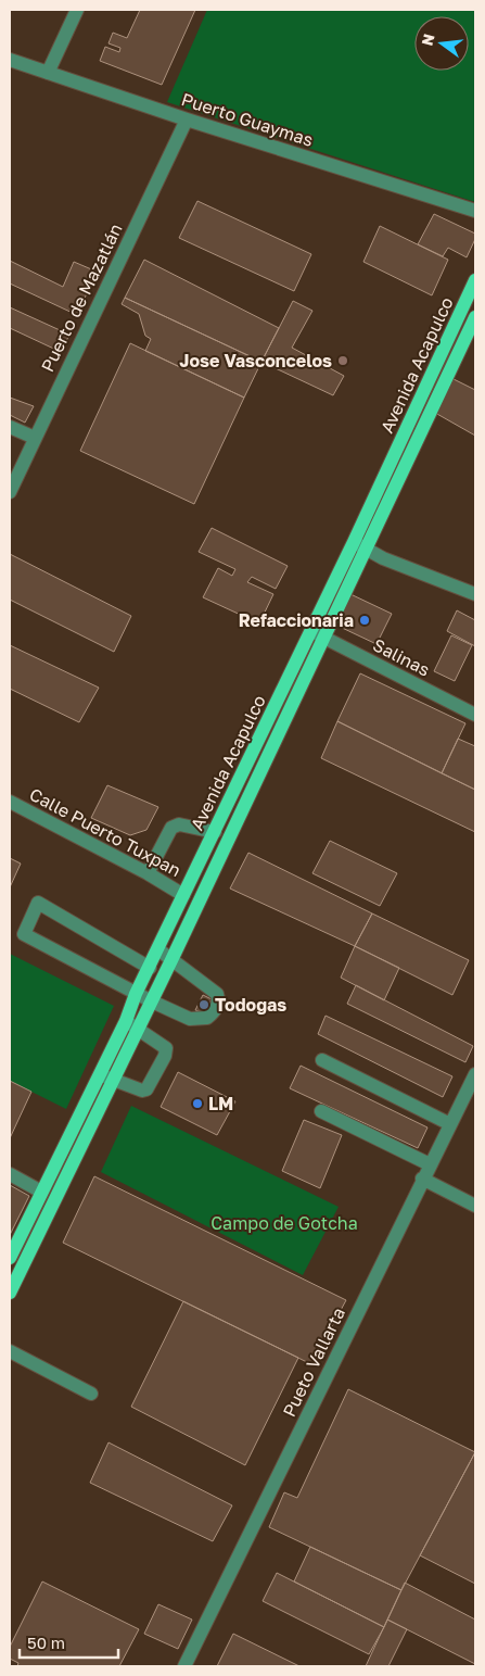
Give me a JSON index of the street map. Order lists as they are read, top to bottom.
{
  "streets": {
    "main road": ["Avenida Acapulco"],
    "street": [
      "Puerto Guaymas",
      "Puerto de Mazatlán",
      "Salinas",
      "Calle Puerto Tuxpan",
      "Pueto Vallarta"
    ]
  },
  "crossings": [
    ["Puerto Guaymas", "Puerto de Mazatlán"],
    ["Avenida Acapulco", "Salinas"],
    ["Avenida Acapulco", "Calle Puerto Tuxpan"]
  ],
  "parks": ["Campo de Gotcha"],
  "places": [
    "Jose Vasconcelos",
    "Refaccionaria",
    "Todogas",
    "LM"
  ],
  "scale_bar": "50 m",
  "north": "left"
}
